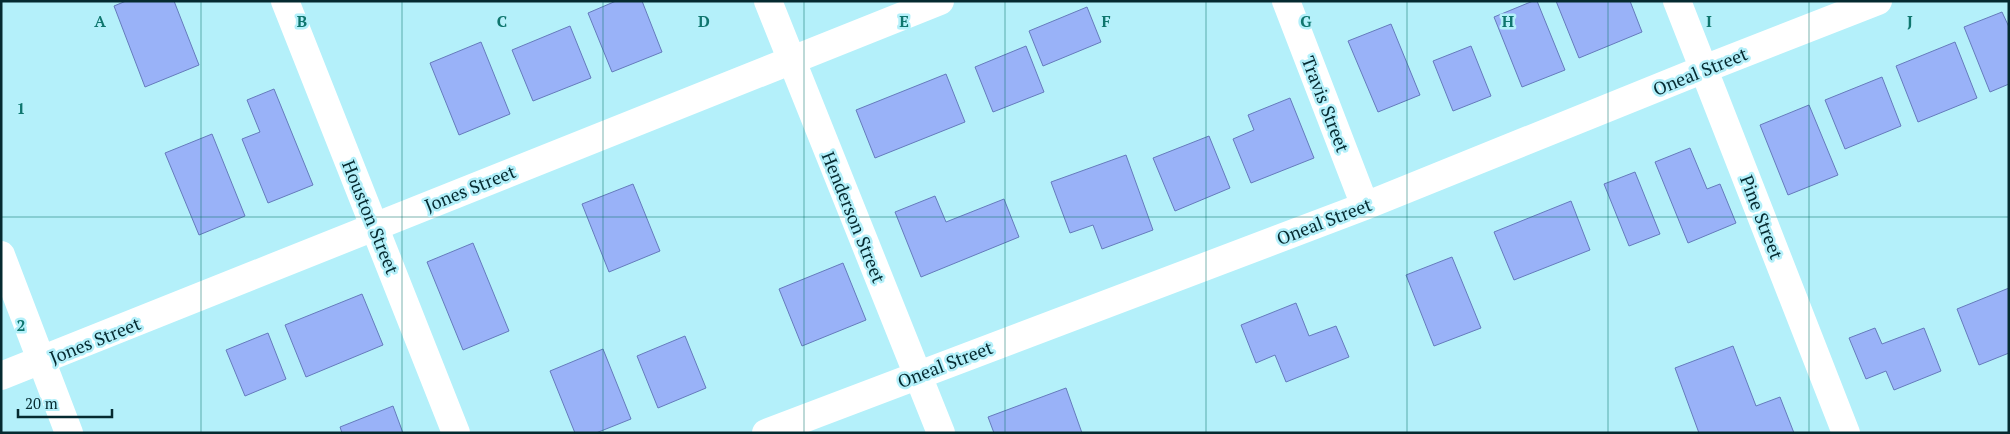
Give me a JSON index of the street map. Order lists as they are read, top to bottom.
{
  "streets": {
    "street": [
      "Oneal Street",
      "Travis Street",
      "Jones Street",
      "Houston Street",
      "Henderson Street",
      "Pine Street"
    ]
  },
  "crossings": [
    ["Oneal Street", "Travis Street"],
    ["Oneal Street", "Henderson Street"],
    ["Oneal Street", "Pine Street"],
    ["Jones Street", "Houston Street"],
    ["Jones Street", "Henderson Street"]
  ],
  "scale_bar": "20 m",
  "grid": {
    "columns": [
      "A",
      "B",
      "C",
      "D",
      "E",
      "F",
      "G",
      "H",
      "I",
      "J"
    ],
    "rows": ["1", "2"]
  }
}
